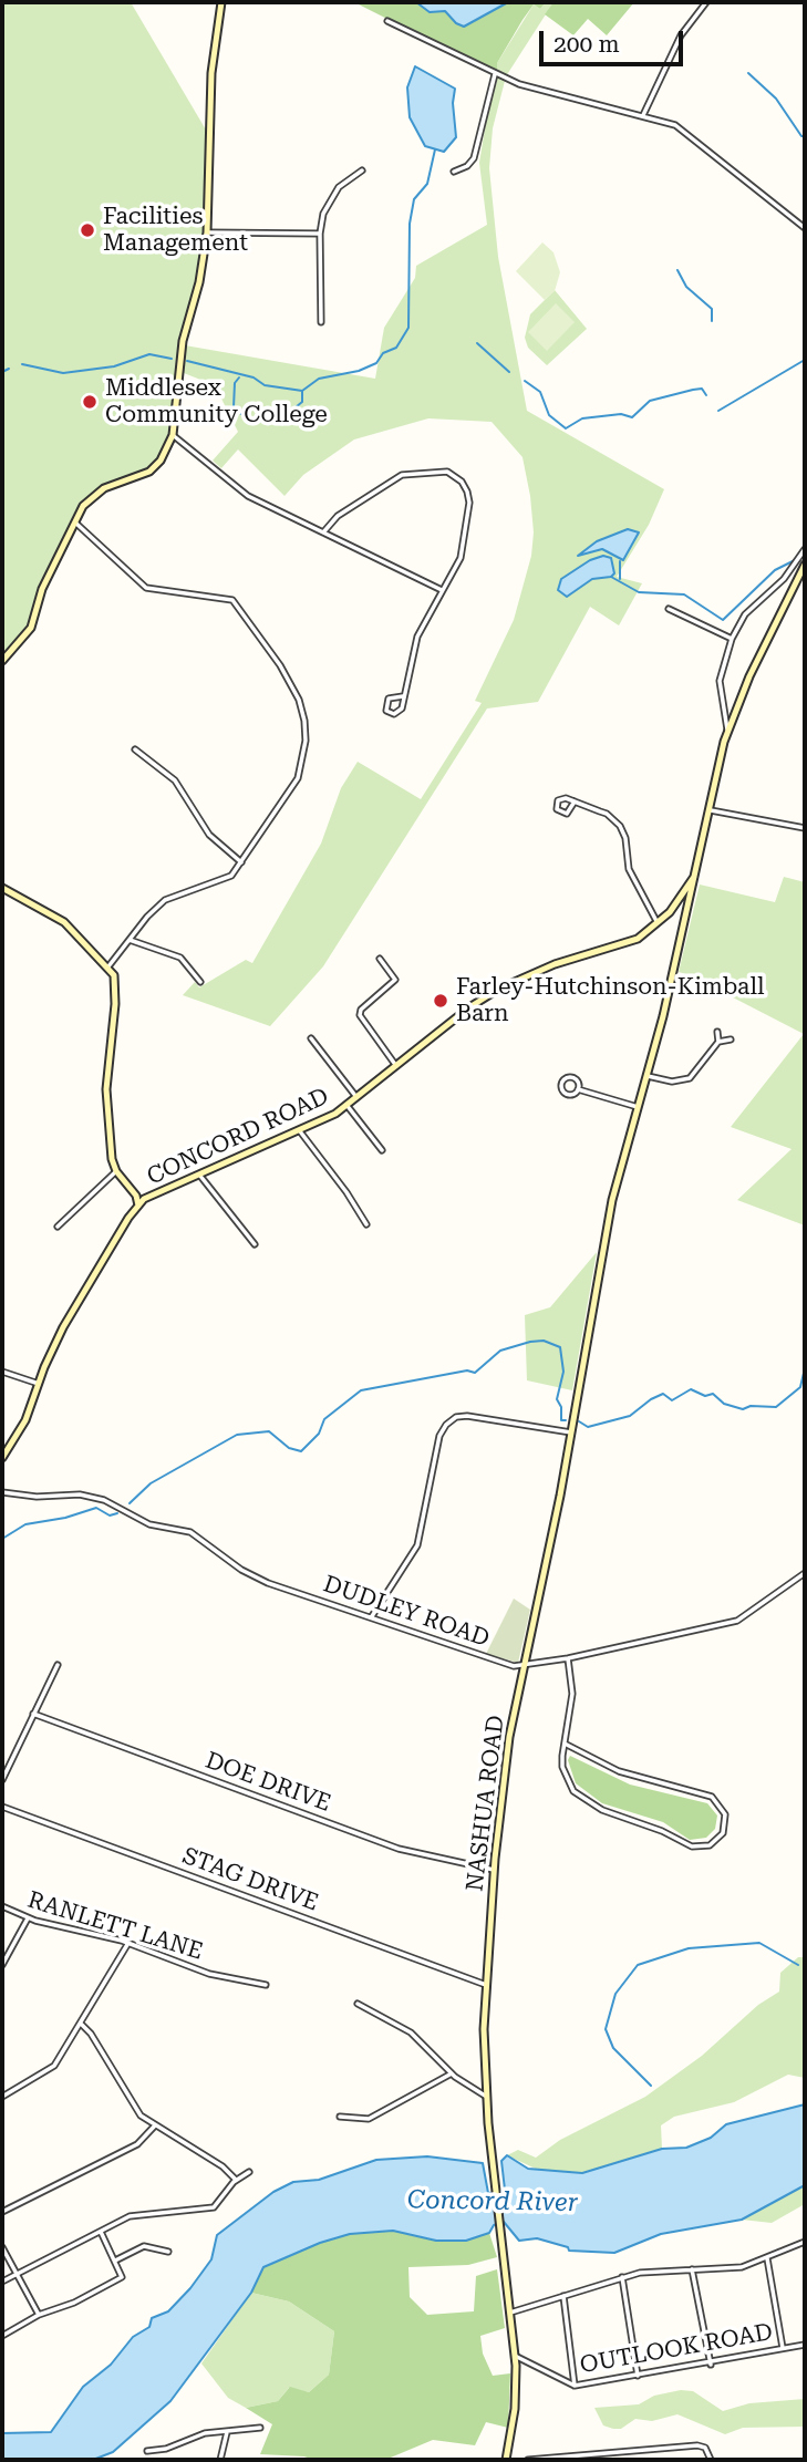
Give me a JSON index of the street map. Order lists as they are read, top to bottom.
{
  "streets": {
    "main road": ["CONCORD ROAD", "NASHUA ROAD"],
    "street": [
      "DUDLEY ROAD",
      "DOE DRIVE",
      "STAG DRIVE",
      "RANLETT LANE",
      "OUTLOOK ROAD"
    ]
  },
  "crossings": [
    ["CONCORD ROAD", "NASHUA ROAD"],
    ["DUDLEY ROAD", "NASHUA ROAD"],
    ["DOE DRIVE", "NASHUA ROAD"],
    ["NASHUA ROAD", "STAG DRIVE"],
    ["NASHUA ROAD", "OUTLOOK ROAD"]
  ],
  "water": ["Concord River"],
  "places": ["Facilities Management", "Middlesex Community College", "Farley-Hutchinson-Kimball Barn"],
  "scale_bar": "200 m"
}
